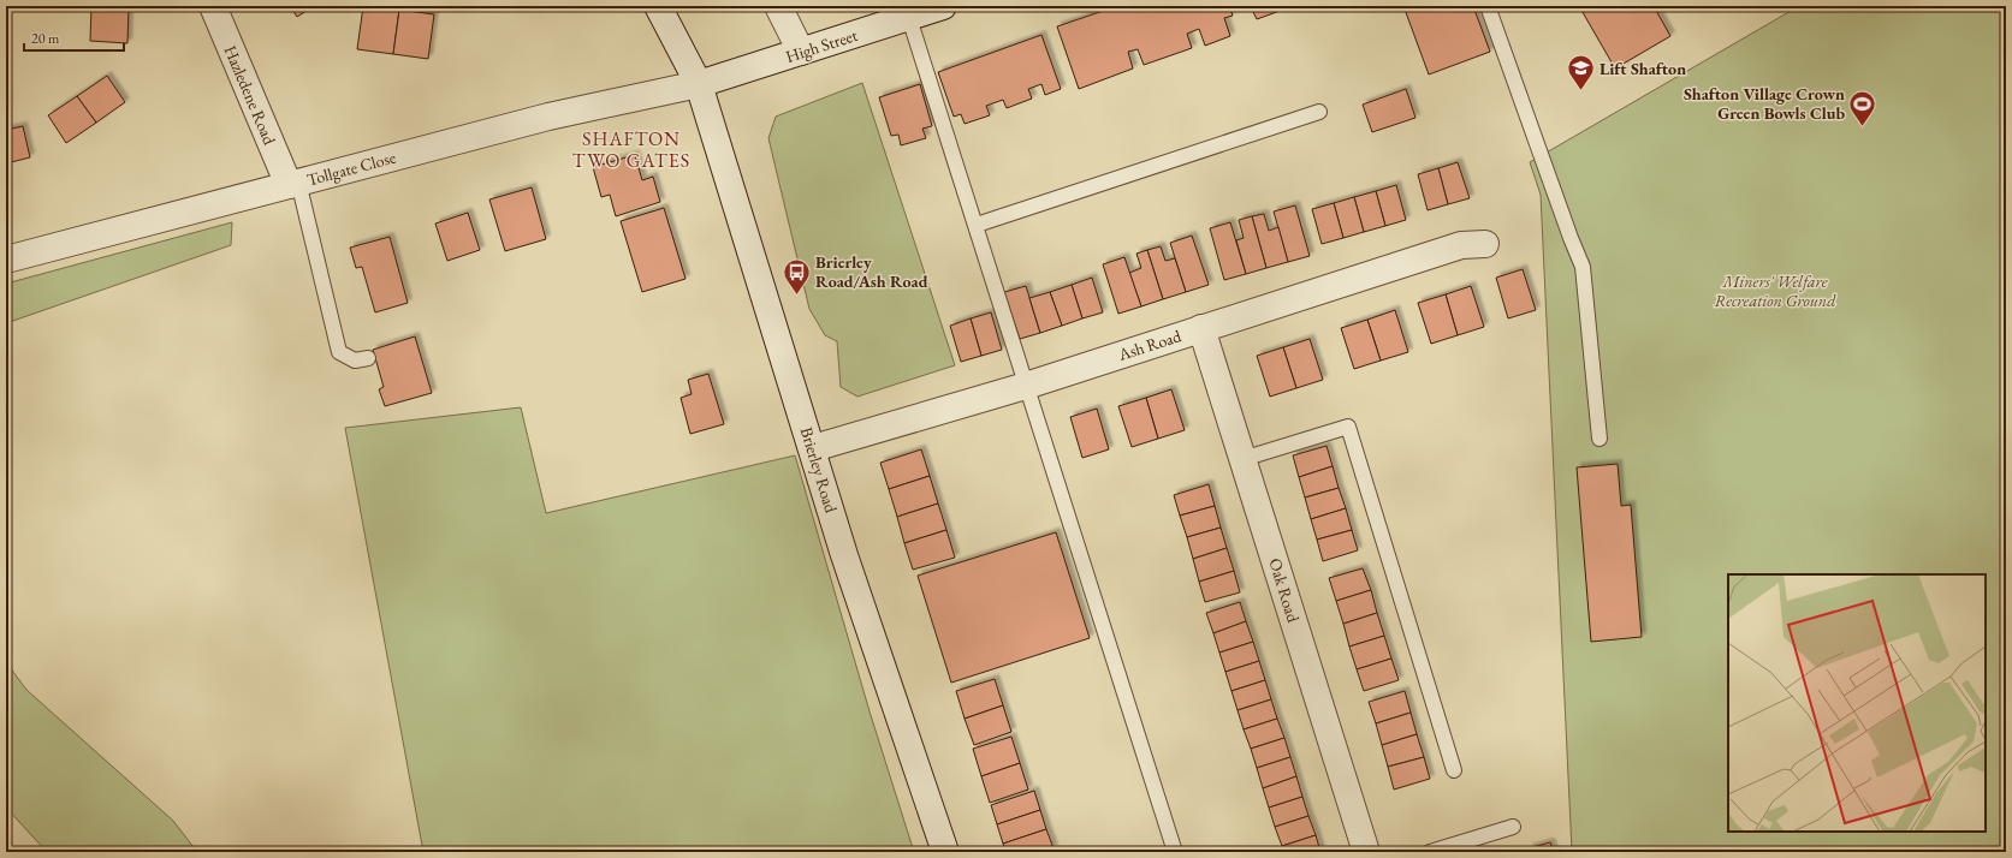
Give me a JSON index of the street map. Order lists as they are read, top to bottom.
{
  "streets": {
    "street": [
      "High Street",
      "Hazledene Road",
      "Tollgate Close",
      "Ash Road",
      "Brierley Road",
      "Oak Road"
    ]
  },
  "crossings": [
    ["High Street", "Tollgate Close"],
    ["High Street", "Brierley Road"],
    ["Hazledene Road", "Tollgate Close"],
    ["Tollgate Close", "Brierley Road"],
    ["Ash Road", "Brierley Road"],
    ["Ash Road", "Oak Road"]
  ],
  "districts": ["SHAFTON TWO GATES"],
  "parks": ["Miners' Welfare Recreation Ground"],
  "places": {
    "school or university": ["Lift Shafton"],
    "sports": ["Shafton Village Crown Green Bowls Club"],
    "bus stop": ["Brierley Road/Ash Road"]
  },
  "scale_bar": "20 m"
}
